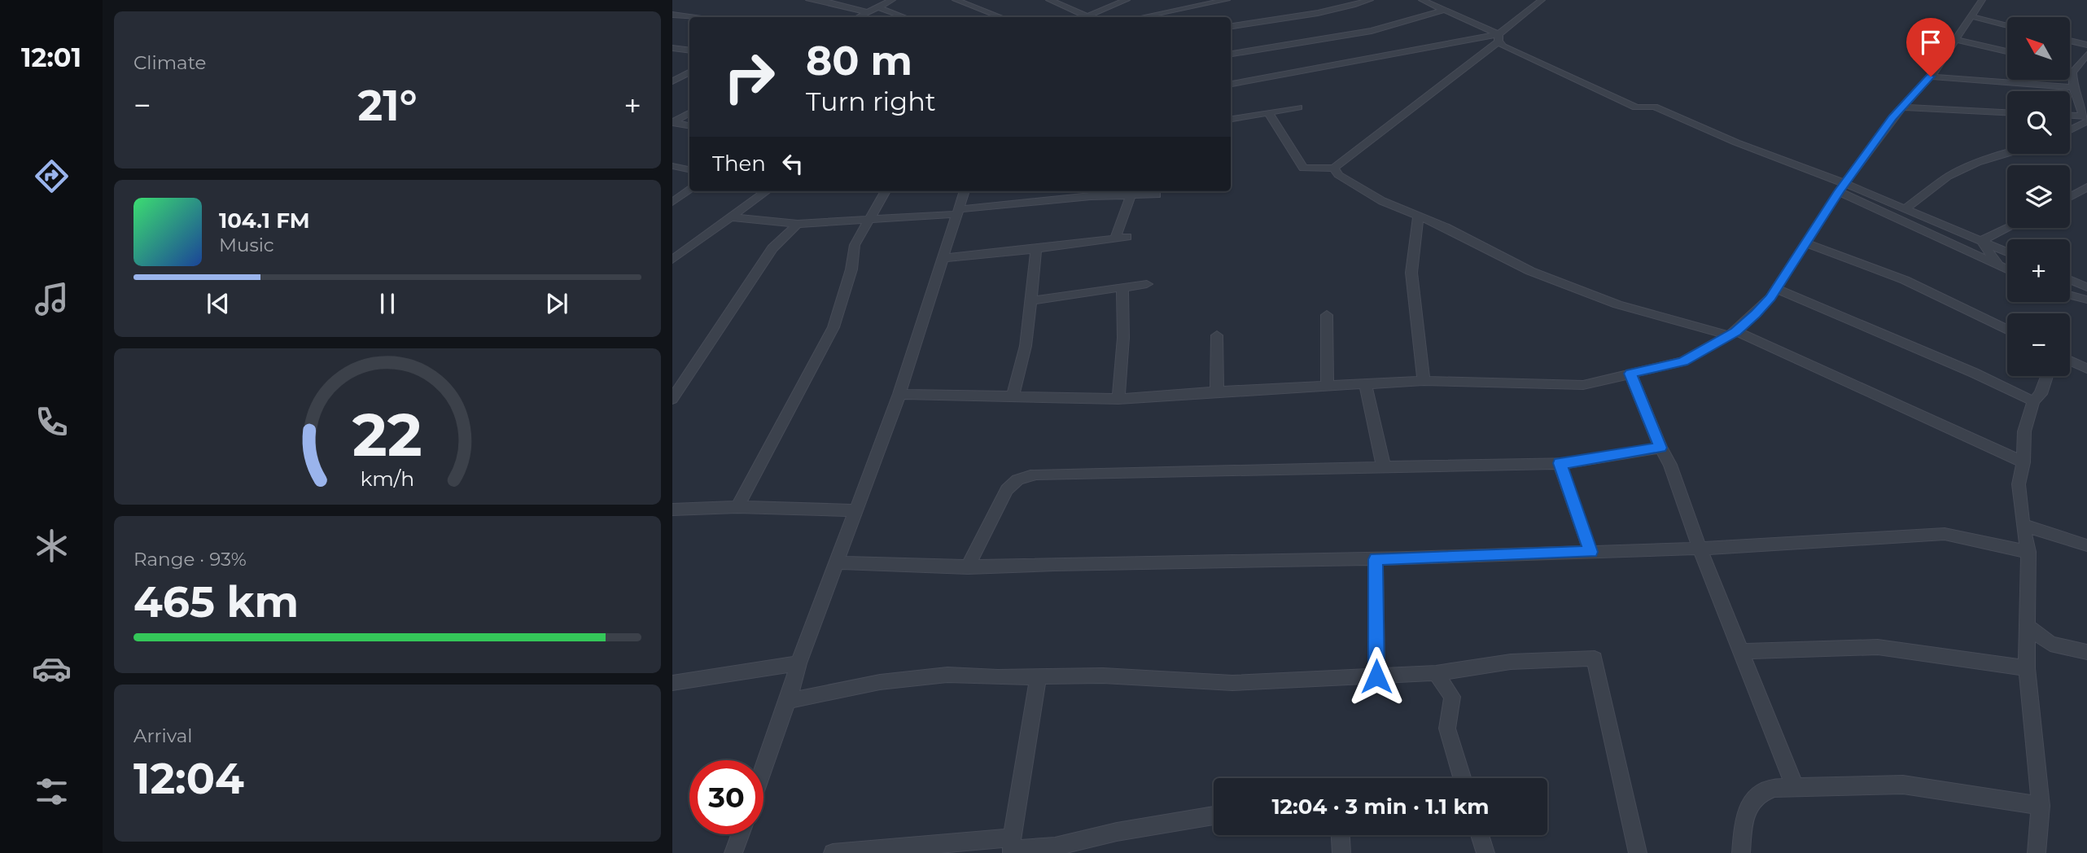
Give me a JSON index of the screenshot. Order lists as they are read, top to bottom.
{
  "north": "top left",
  "page": {
    "tabs": "12:01",
    "tile": [
      "Climate",
      ["Range · 93%", "465 km"],
      ["Arrival", "12:04"]
    ],
    "map_buttons": ["+", "−"],
    "turn": ["80 m", "Turn right"],
    "heat": ["−", "21°", "+"],
    "then": "Then",
    "song": ["104.1 FM", "Music"],
    "limit": "30",
    "trip": "12:04 · 3 min · 1.1 km",
    "gauge": ["22", "km/h"]
  }
}
